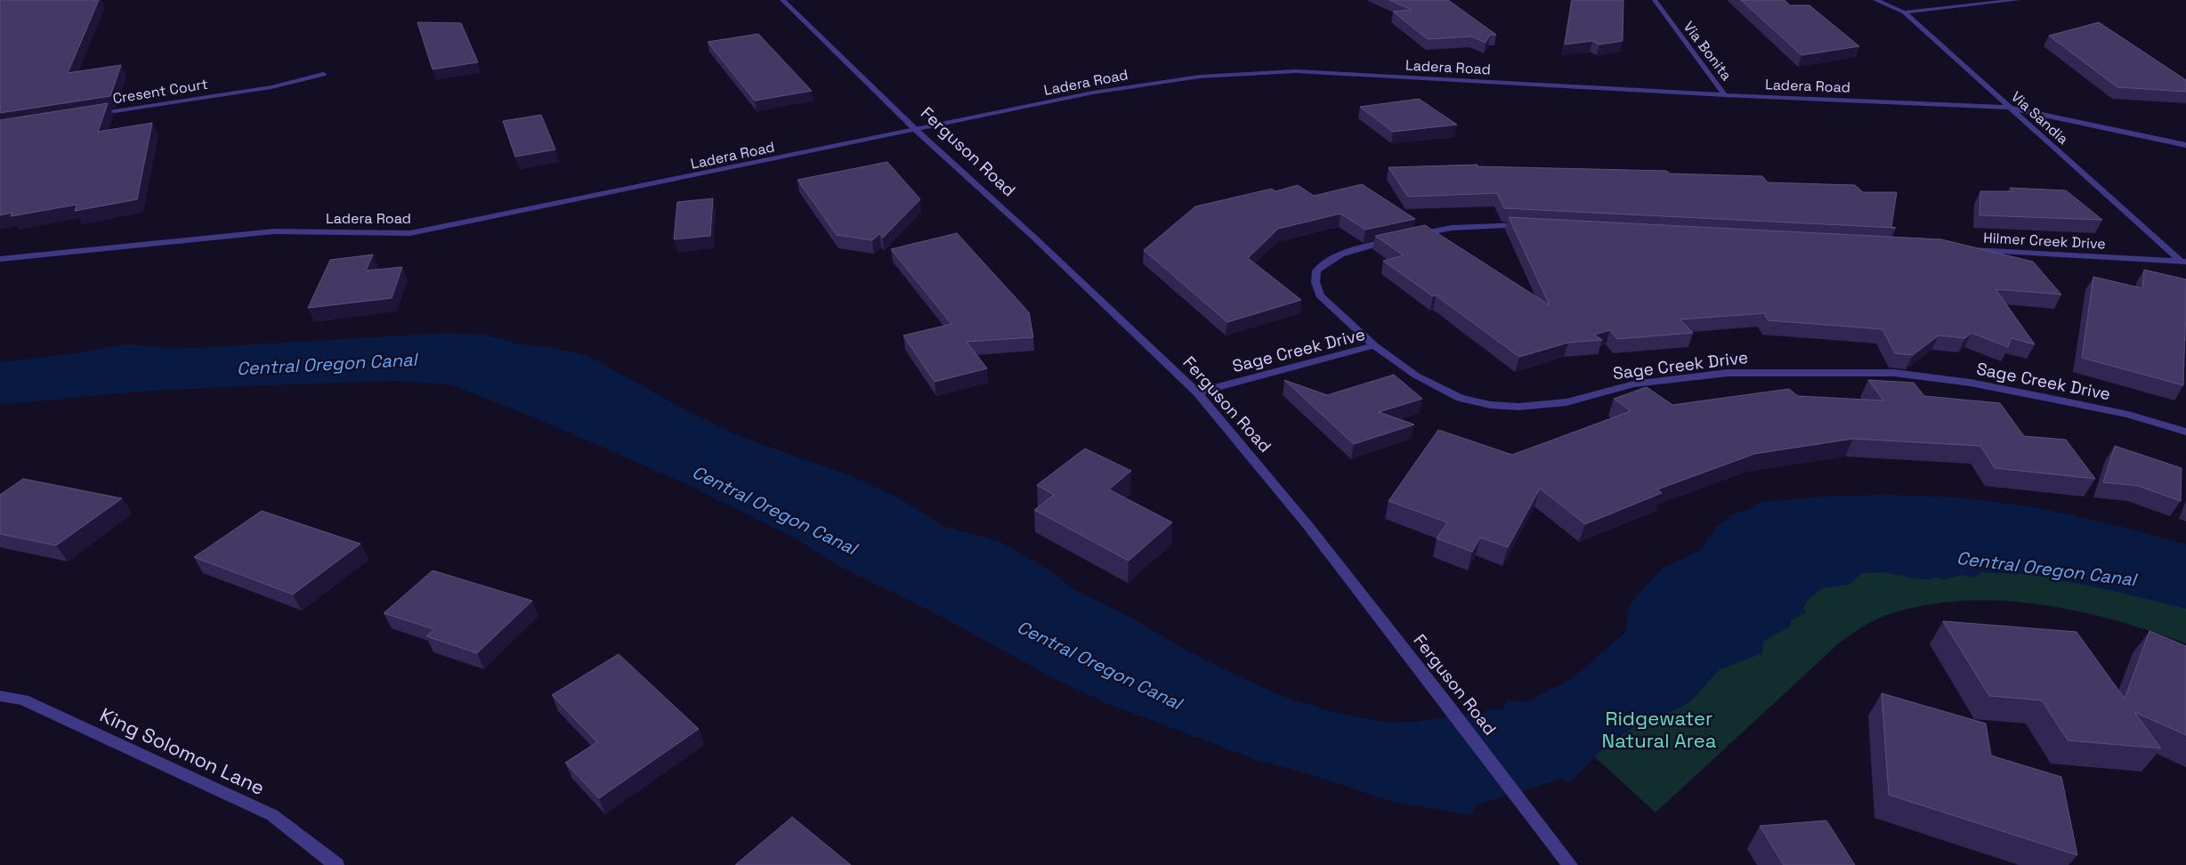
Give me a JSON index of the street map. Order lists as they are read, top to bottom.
{
  "streets": {
    "street": [
      "Via Bonita",
      "Ladera Road",
      "Cresent Court",
      "Via Sandia",
      "Ferguson Road",
      "Hilmer Creek Drive",
      "Sage Creek Drive",
      "King Solomon Lane"
    ]
  },
  "crossings": [
    ["Via Bonita", "Ladera Road"],
    ["Ladera Road", "Via Sandia"],
    ["Ladera Road", "Ferguson Road"],
    ["Via Sandia", "Hilmer Creek Drive"],
    ["Ferguson Road", "Sage Creek Drive"]
  ],
  "water": ["Central Oregon Canal"],
  "parks": ["Ridgewater Natural Area"]
}
